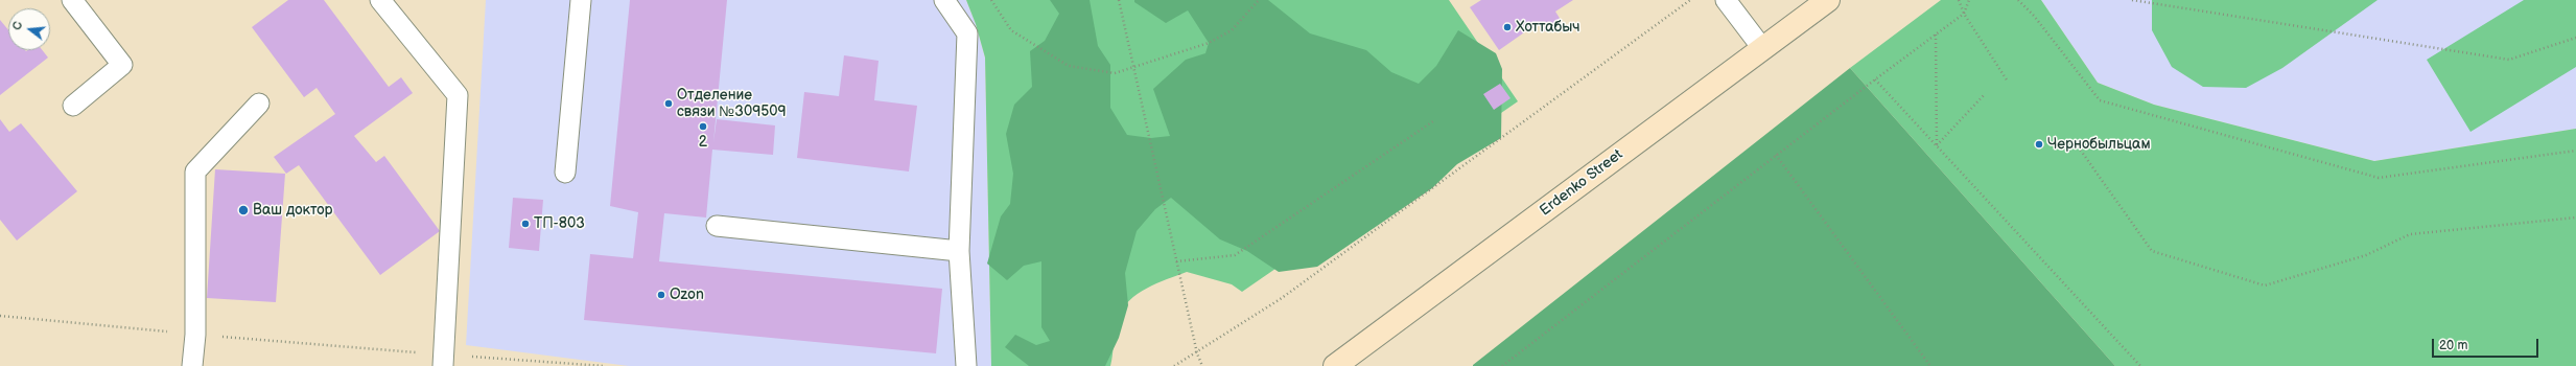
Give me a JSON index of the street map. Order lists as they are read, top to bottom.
{
  "streets": {
    "main road": ["Erdenko Street"]
  },
  "places": [
    "Хоттабыч",
    "Отделение связи №309509",
    "2",
    "Чернобыльцам",
    "Ваш доктор",
    "ТП-803",
    "Ozon"
  ],
  "scale_bar": "20 m",
  "north": "left"
}
